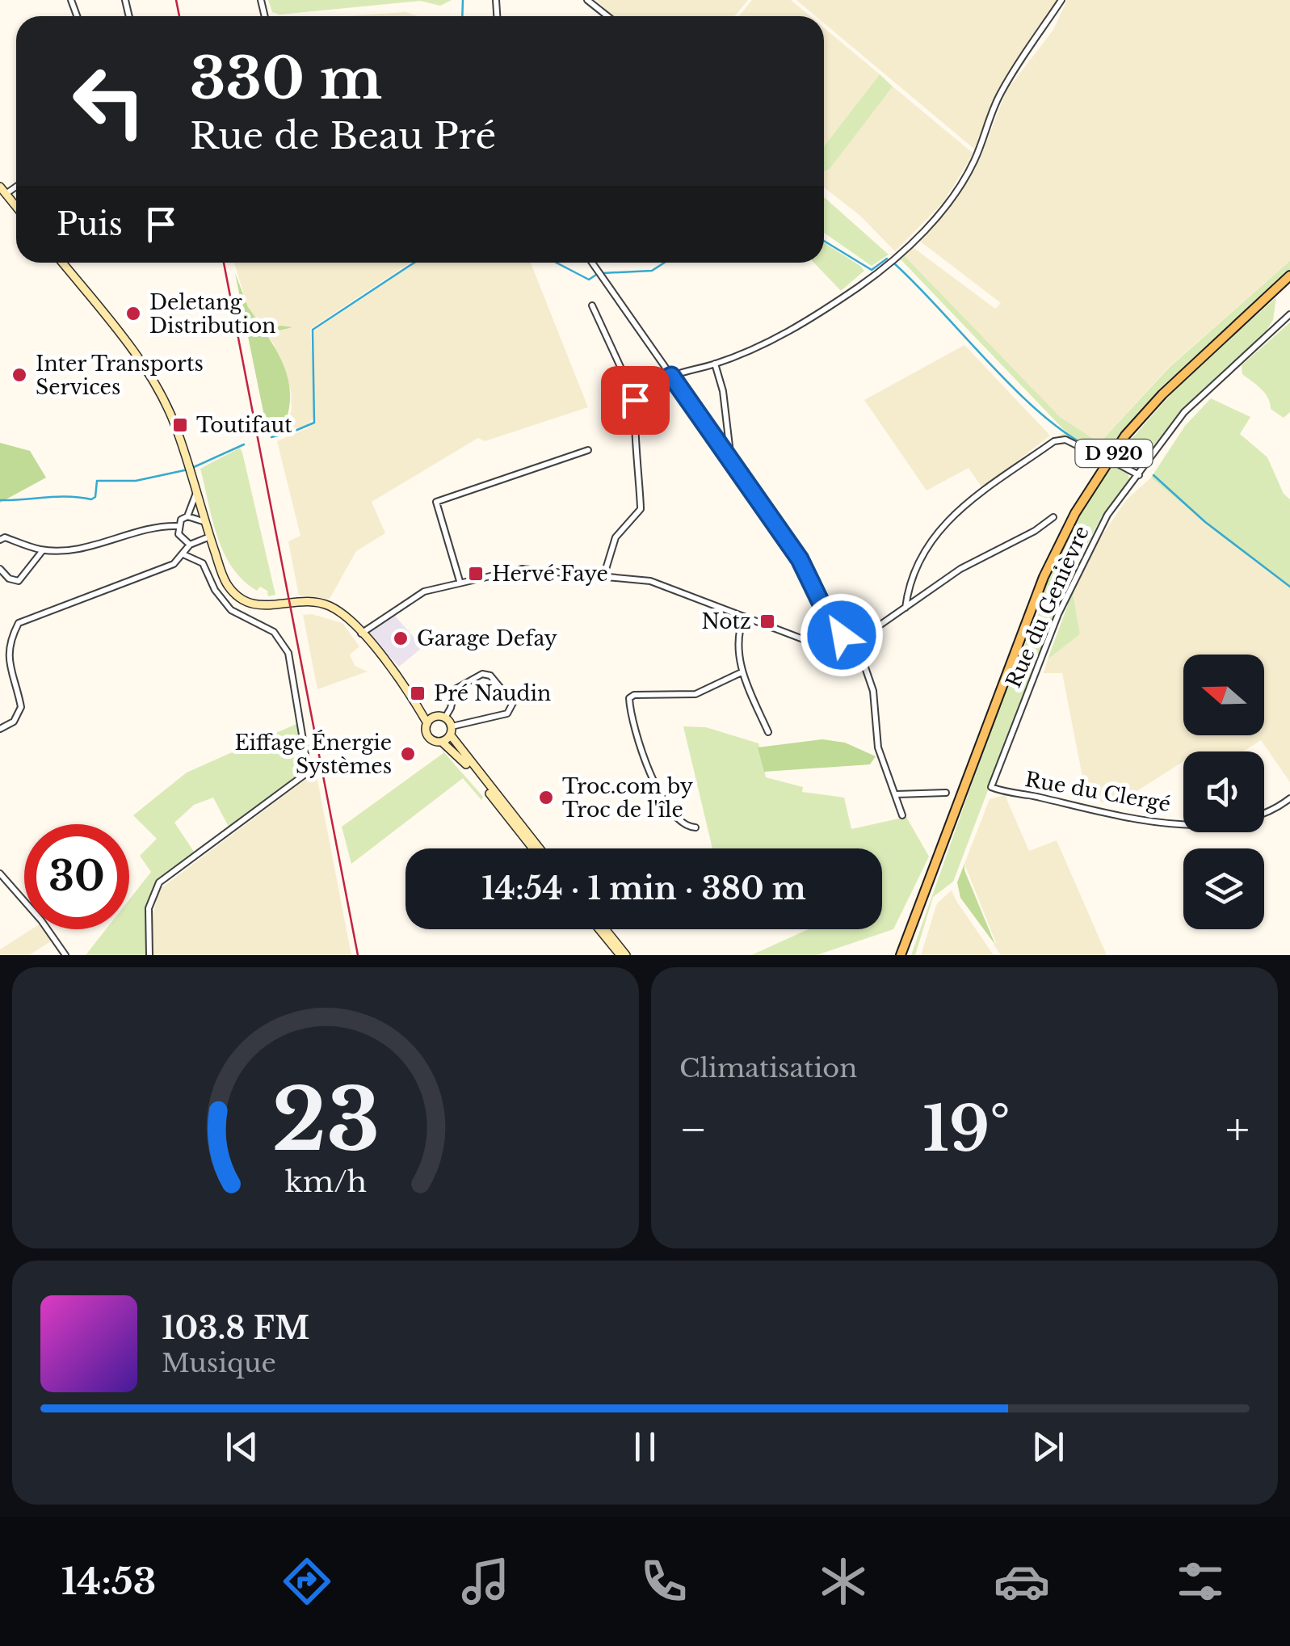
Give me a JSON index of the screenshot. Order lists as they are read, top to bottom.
{
  "streets": {
    "main road": ["D 920"],
    "street": ["Rue du Genièvre", "Rue du Clergé"]
  },
  "crossings": [
    ["Rue du Genièvre", "Rue du Clergé"]
  ],
  "places": {
    "other": [
      "Deletang Distribution",
      "Inter Transports Services",
      "Garage Defay",
      "Eiffage Énergie Systèmes",
      "Troc.com by Troc de l'île"
    ],
    "transit": [
      "Toutifaut",
      "Hervé Faye",
      "Notz",
      "Pré Naudin"
    ]
  },
  "north": "left",
  "page": {
    "turn": ["330 m", "Rue de Beau Pré"],
    "then": "Puis",
    "limit": "30",
    "trip": "14:54 · 1 min · 380 m",
    "tile": "Climatisation",
    "heat": ["−", "19°", "+"],
    "song": ["103.8 FM", "Musique"],
    "tabs": "14:53",
    "gauge": ["23", "km/h"]
  }
}
